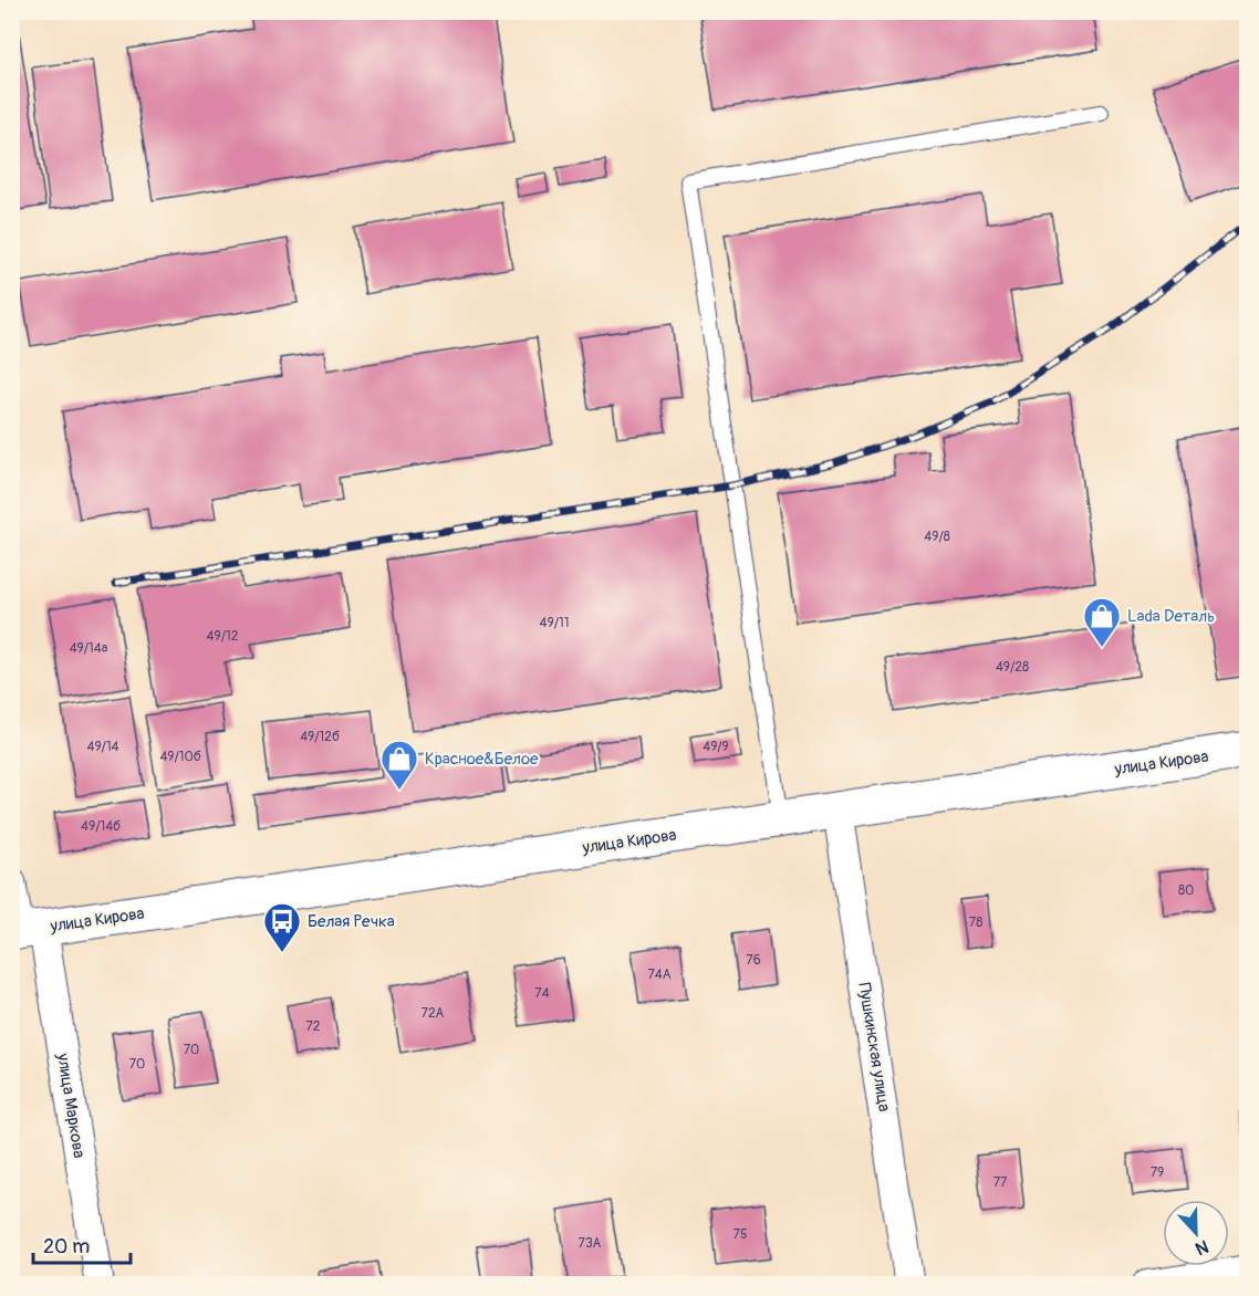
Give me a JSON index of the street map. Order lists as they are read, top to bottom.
{
  "streets": {
    "main road": ["улица Кирова"],
    "street": ["Пушкинская улица", "улица Маркова"]
  },
  "crossings": [
    ["улица Кирова", "Пушкинская улица"],
    ["улица Кирова", "улица Маркова"]
  ],
  "places": {
    "shop": ["Lada Dеталь", "Красное&Белое"],
    "bus stop": ["Белая Речка"]
  },
  "house_numbers": [
    "49/8",
    "49/11",
    "49/12",
    "49/14а",
    "49/28",
    "49/12б",
    "49/14",
    "49/9",
    "49/10б",
    "49/14б",
    "80",
    "78",
    "76",
    "74А",
    "74",
    "72А",
    "72",
    "70",
    "70",
    "79",
    "77",
    "75",
    "73А"
  ],
  "scale_bar": "20 m",
  "north": "bottom"
}
